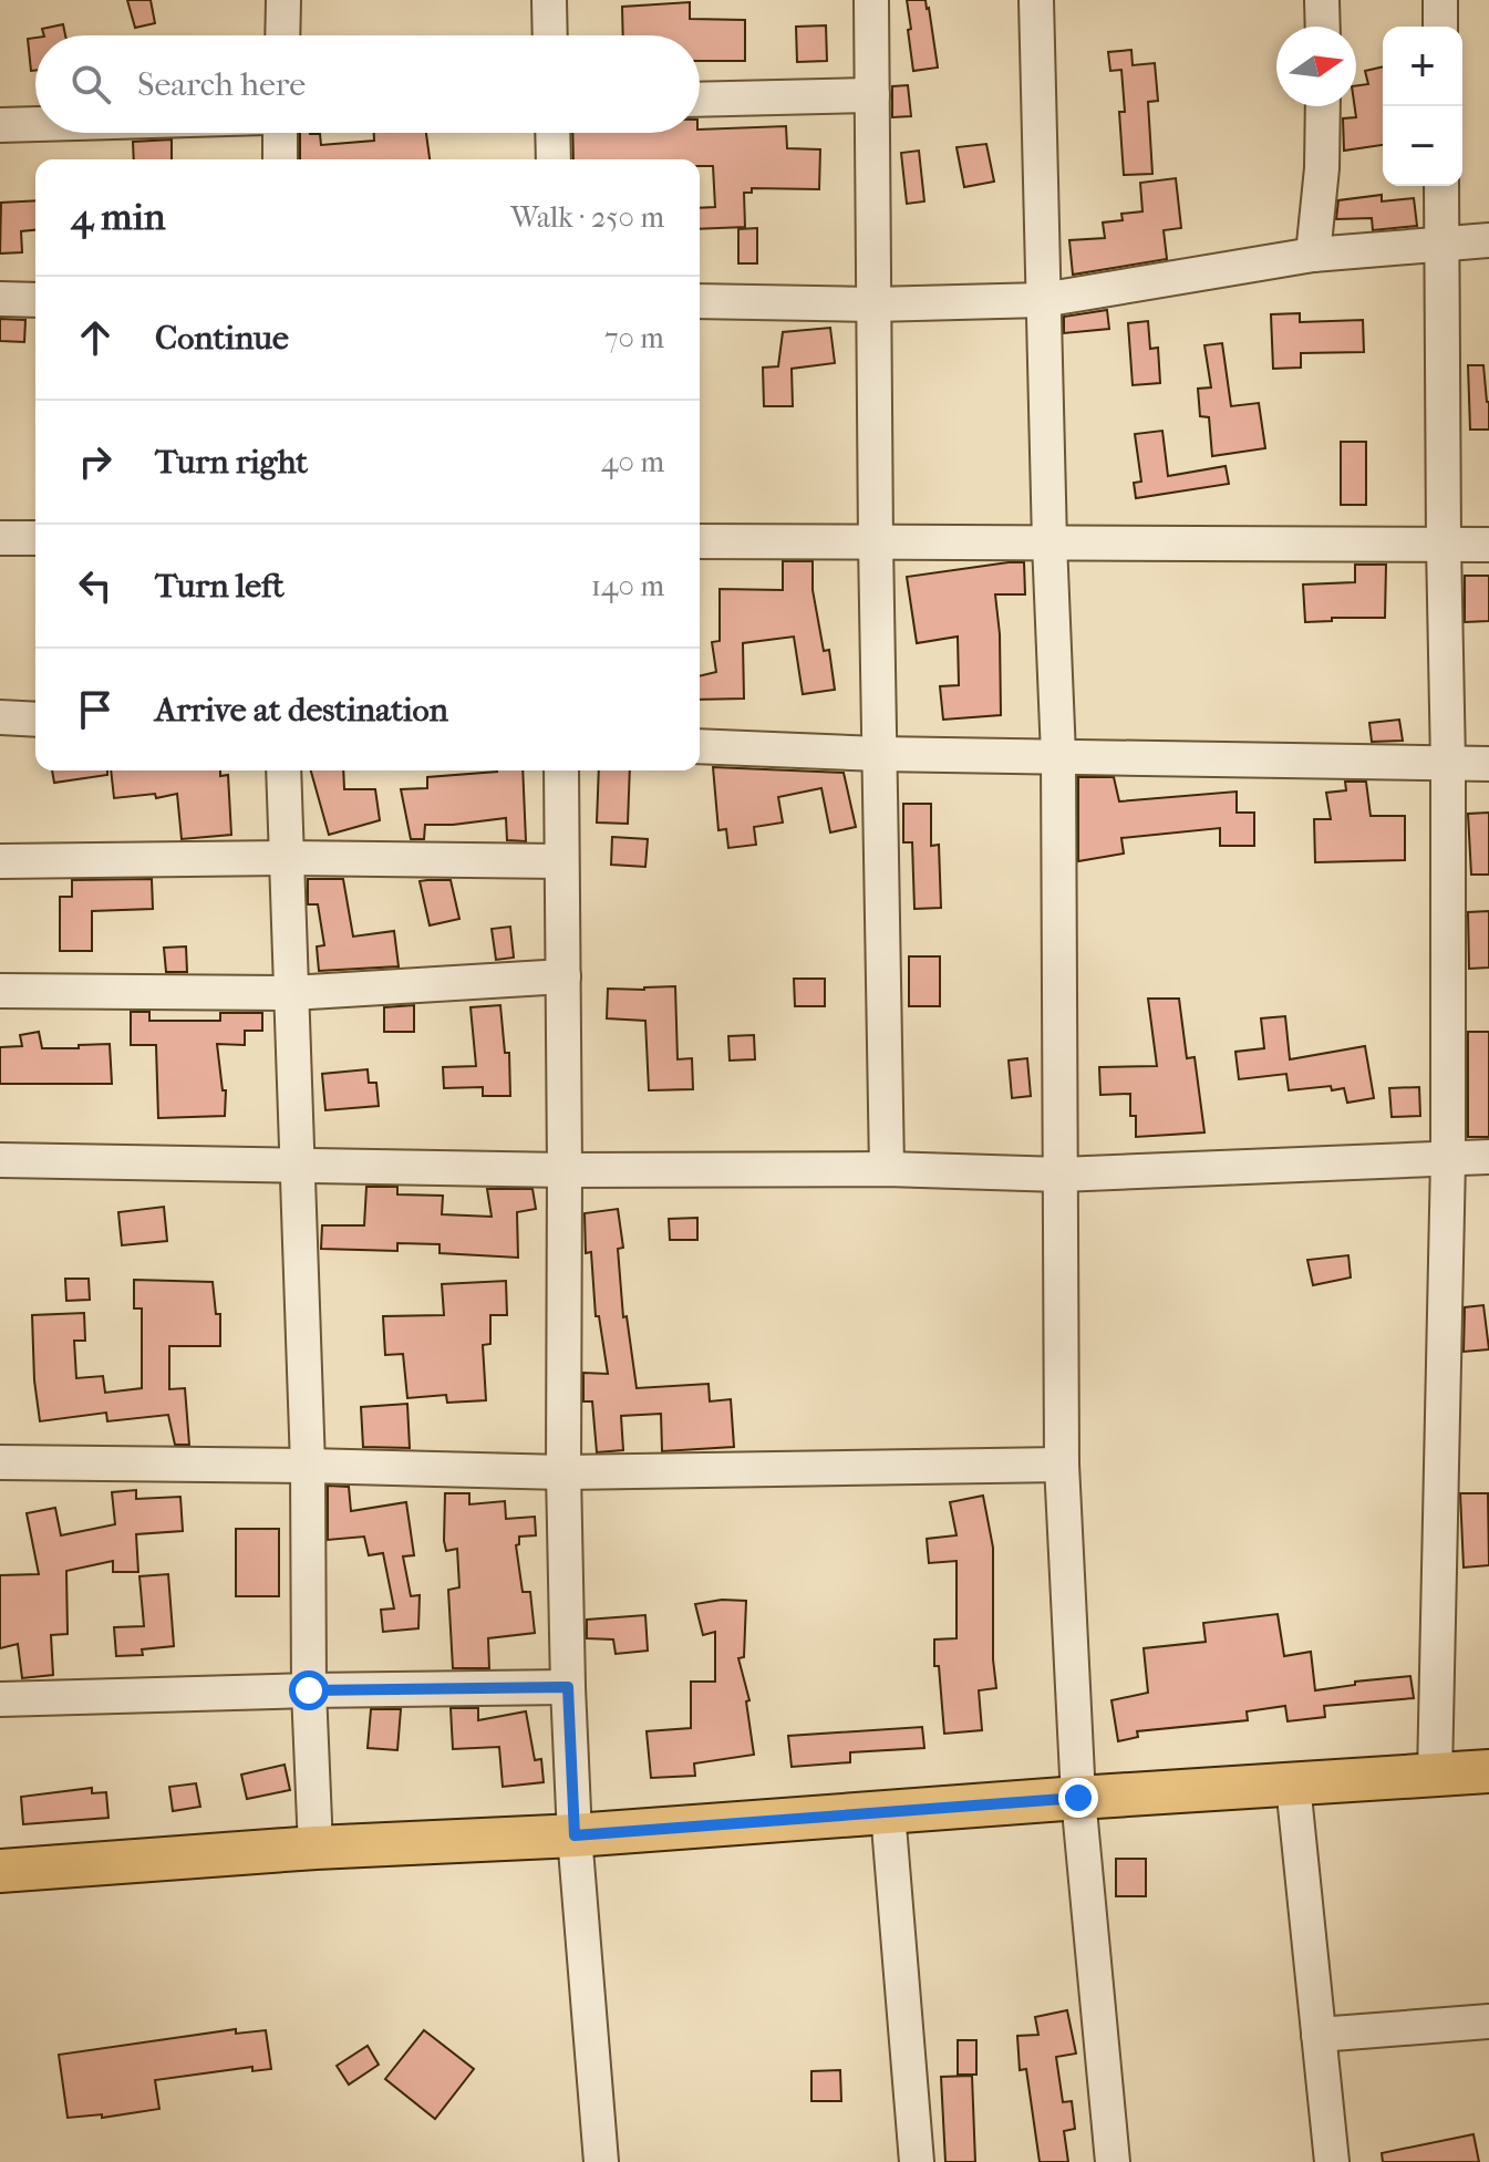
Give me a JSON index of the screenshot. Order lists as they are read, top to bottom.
{
  "north": "right",
  "page": {
    "map_buttons": ["+", "−"],
    "search": "Search here",
    "heading": ["4 min", "Walk · 250 m"],
    "list": [
      ["Continue", "70 m"],
      ["Turn right", "40 m"],
      ["Turn left", "140 m"],
      "Arrive at destination"
    ]
  }
}
